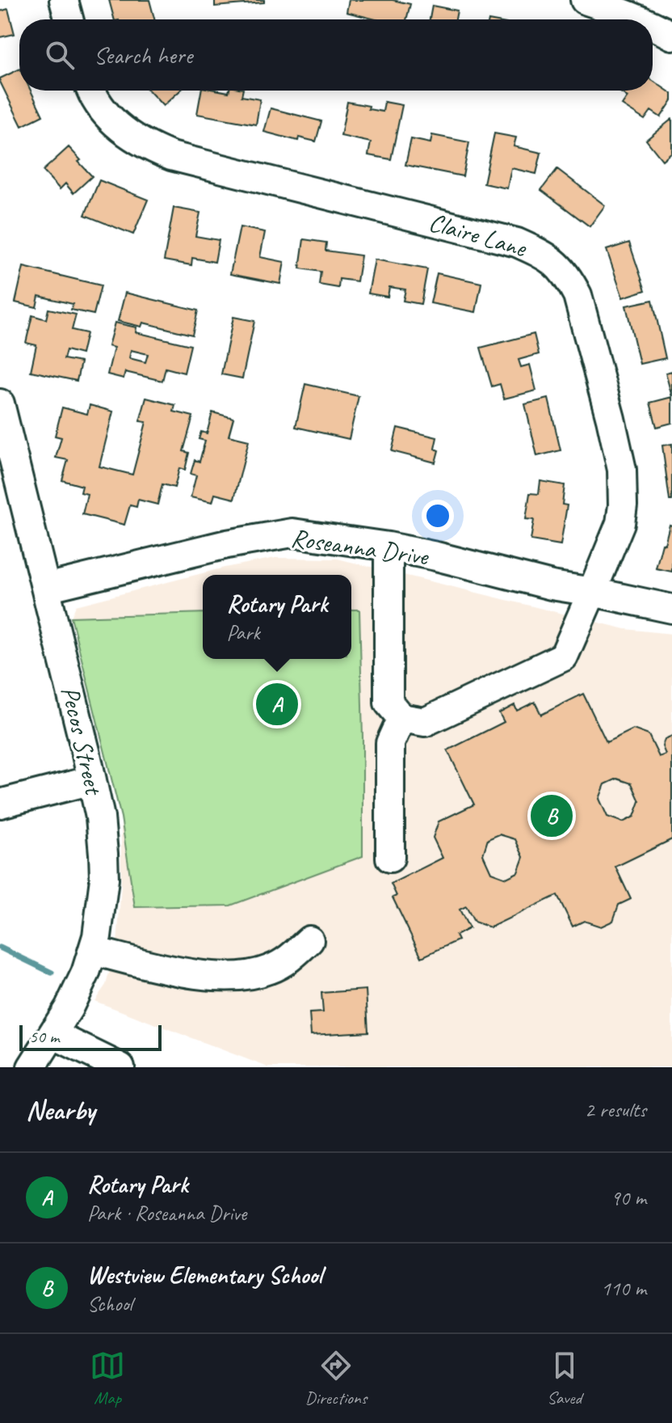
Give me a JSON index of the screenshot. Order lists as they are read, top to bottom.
{
  "streets": {
    "street": ["Claire Lane", "Roseanna Drive", "Pecos Street"]
  },
  "crossings": [
    ["Claire Lane", "Roseanna Drive"],
    ["Roseanna Drive", "Pecos Street"]
  ],
  "scale_bar": "50 m",
  "page": {
    "search": "Search here",
    "popup": ["Rotary Park", "Park"],
    "pins": ["A", "B"],
    "scale": "50 m",
    "heading": ["Nearby", "2 results"],
    "list": [
      {
        "mark": "A",
        "name": "Rotary Park",
        "note": "Park · Roseanna Drive",
        "value": "90 m"
      },
      {
        "mark": "B",
        "name": "Westview Elementary School",
        "note": "School",
        "value": "110 m"
      }
    ],
    "nav": ["Map", "Directions", "Saved"]
  }
}
